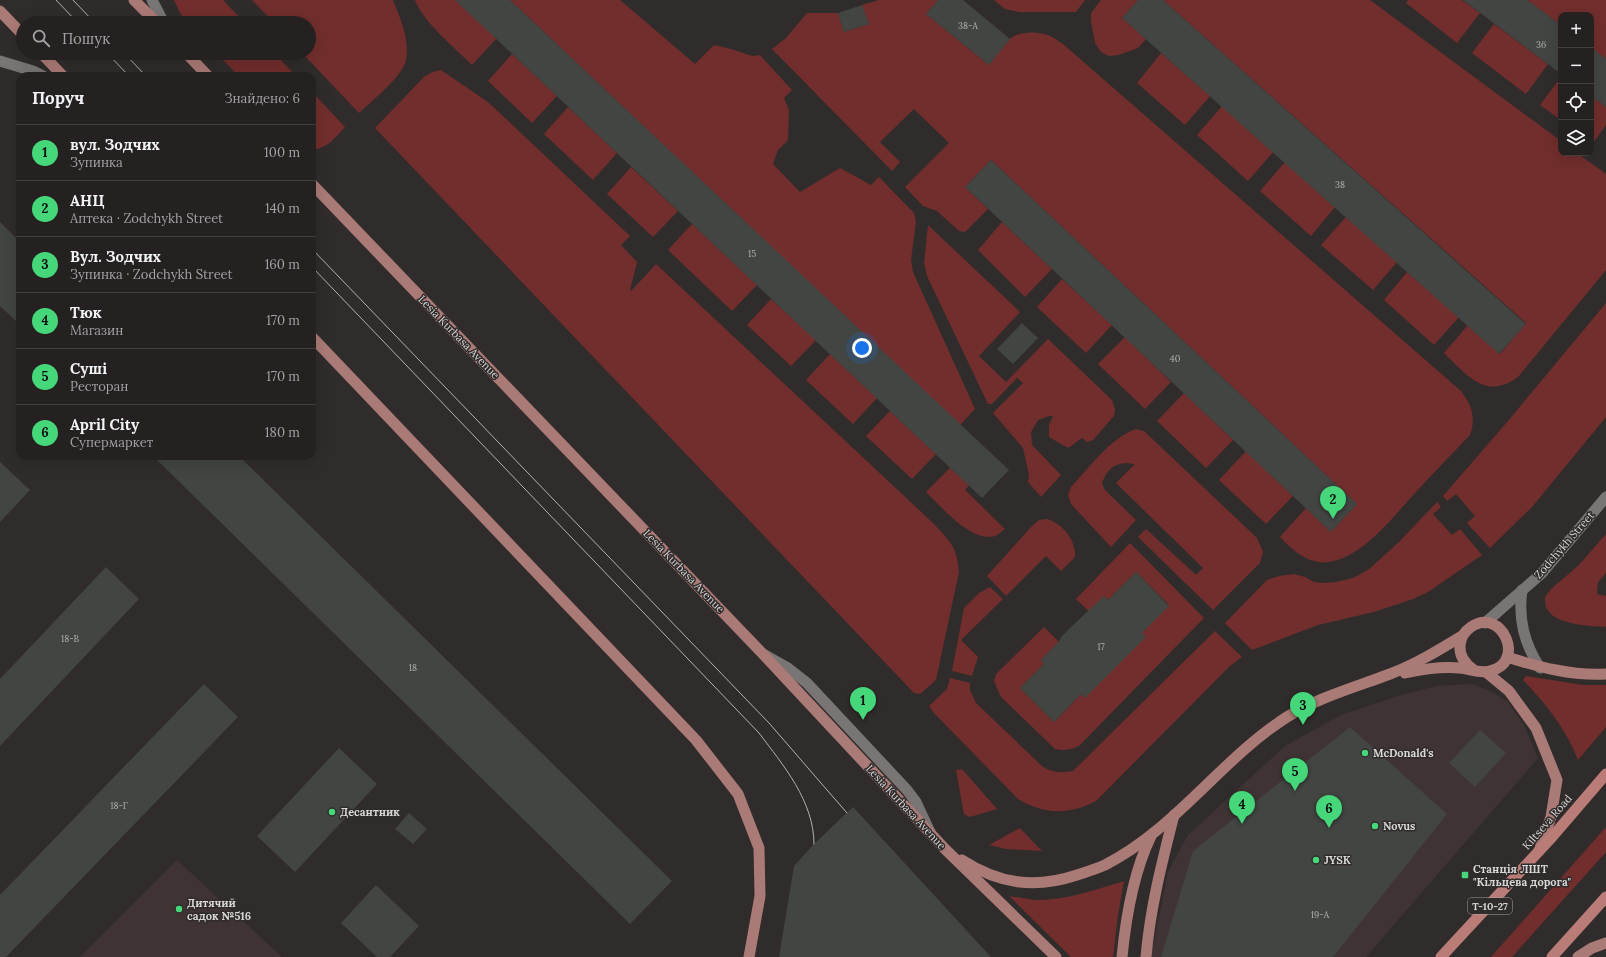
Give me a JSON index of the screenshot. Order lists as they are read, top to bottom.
{
  "streets": {
    "highway": ["Kiltseva Road", "Т-10-27"],
    "main road": ["Lesia Kurbasa Avenue"],
    "street": ["Zodchykh Street"]
  },
  "places": {
    "other": [
      "McDonald's",
      "Десантник",
      "Novus",
      "JYSK",
      "Дитячий садок №516"
    ],
    "transit": ["Станція ЛШТ \"Кільцева дорога\""]
  },
  "house_numbers": [
    "38-А",
    "36",
    "38",
    "15",
    "40",
    "18-В",
    "17",
    "18",
    "18-Г",
    "19-А"
  ],
  "page": {
    "map_buttons": ["+", "−"],
    "search": "Пошук",
    "heading": ["Поруч", "Знайдено: 6"],
    "list": [
      {
        "mark": "1",
        "name": "вул. Зодчих",
        "note": "Зупинка",
        "value": "100 m"
      },
      {
        "mark": "2",
        "name": "АНЦ",
        "note": "Аптека · Zodchykh Street",
        "value": "140 m"
      },
      {
        "mark": "3",
        "name": "Вул. Зодчих",
        "note": "Зупинка · Zodchykh Street",
        "value": "160 m"
      },
      {
        "mark": "4",
        "name": "Тюк",
        "note": "Магазин",
        "value": "170 m"
      },
      {
        "mark": "5",
        "name": "Суші",
        "note": "Ресторан",
        "value": "170 m"
      },
      {
        "mark": "6",
        "name": "April City",
        "note": "Супермаркет",
        "value": "180 m"
      }
    ],
    "pins": [
      "2",
      "1",
      "3",
      "5",
      "4",
      "6"
    ]
  }
}
